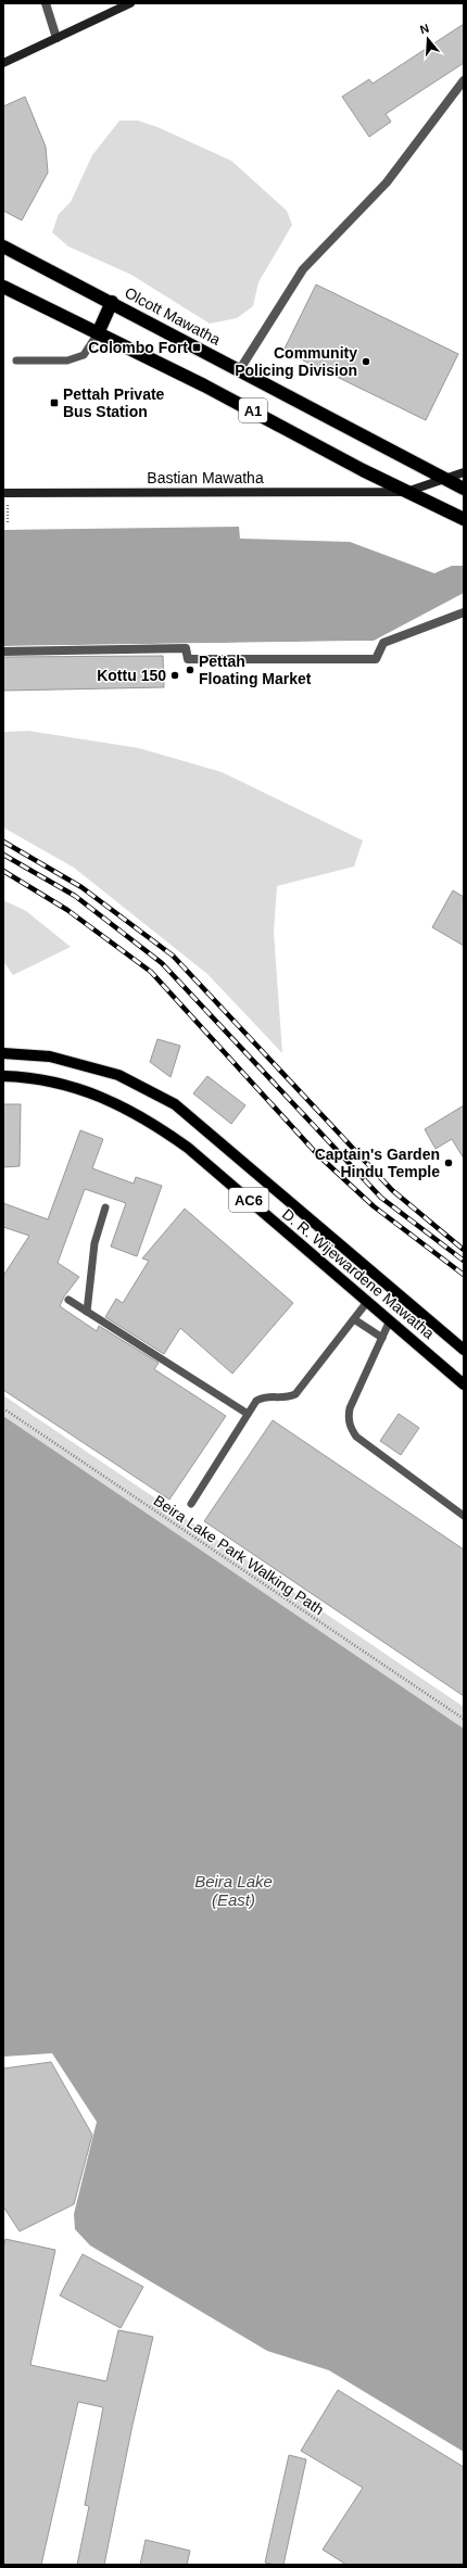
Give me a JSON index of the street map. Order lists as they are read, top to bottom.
{
  "streets": {
    "highway": ["Olcott Mawatha", "A1"],
    "main road": ["AC6", "D. R. Wijewardene Mawatha"],
    "street": ["Bastian Mawatha"],
    "path": ["Beira Lake Park Walking Path"]
  },
  "crossings": [
    ["Olcott Mawatha", "Bastian Mawatha"],
    ["A1", "Bastian Mawatha"]
  ],
  "water": ["Beira Lake (East)"],
  "places": {
    "transit": ["Colombo Fort", "Pettah Private Bus Station"],
    "other": [
      "Community Policing Division",
      "Pettah Floating Market",
      "Kottu 150",
      "Captain's Garden Hindu Temple"
    ]
  },
  "north": "top"
}
